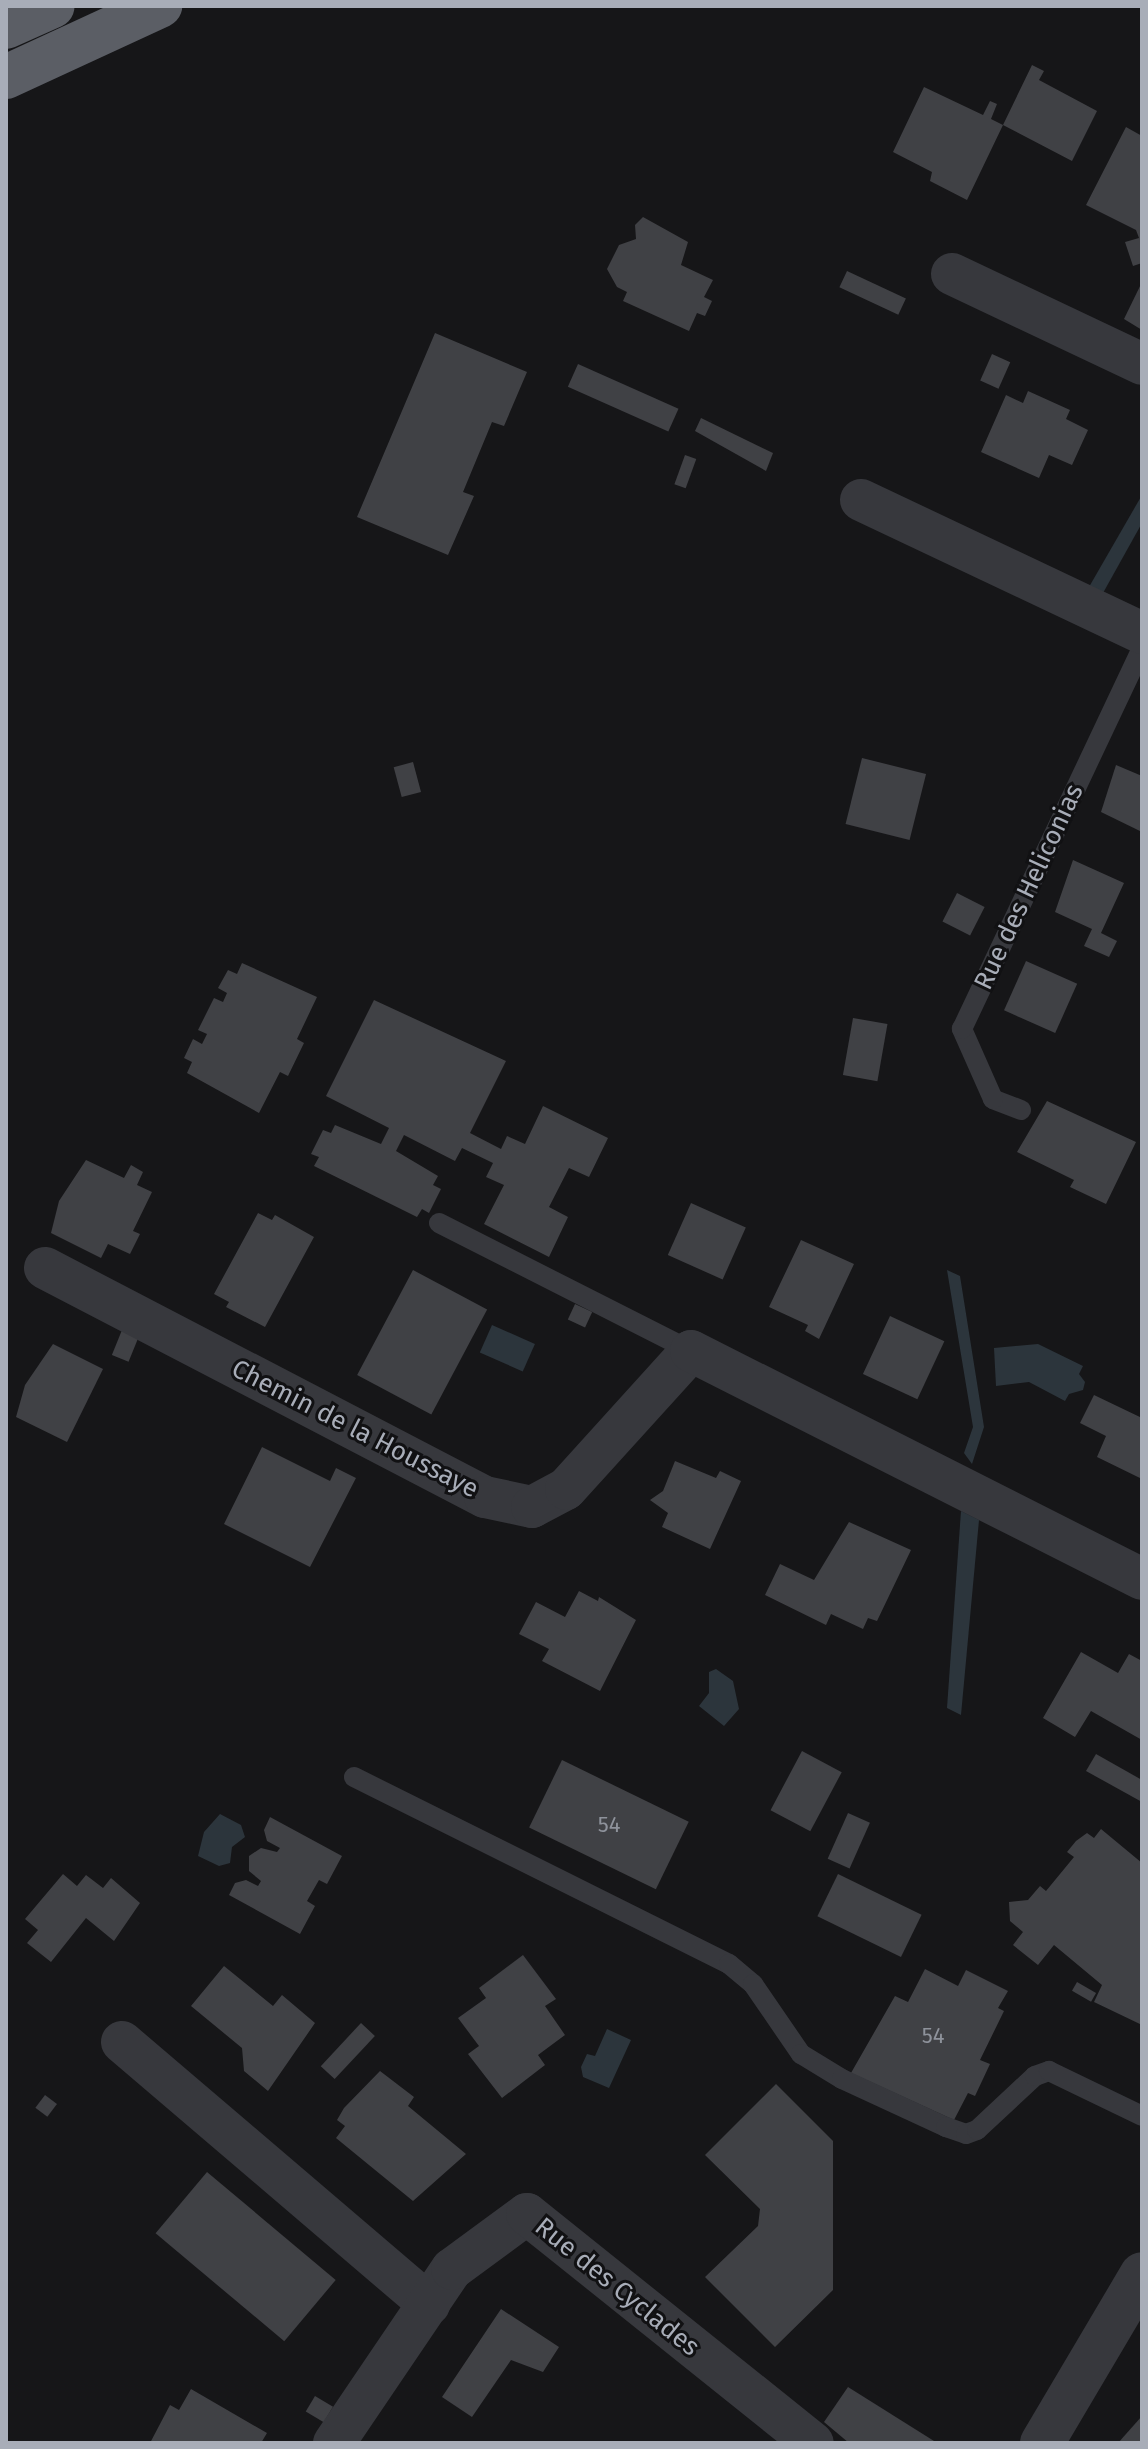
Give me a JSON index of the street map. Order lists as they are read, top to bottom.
{
  "streets": {
    "street": ["Chemin de la Houssaye", "Rue des Cyclades"],
    "lane": ["Rue des Heliconias"]
  },
  "house_numbers": ["54", "54"]
}
